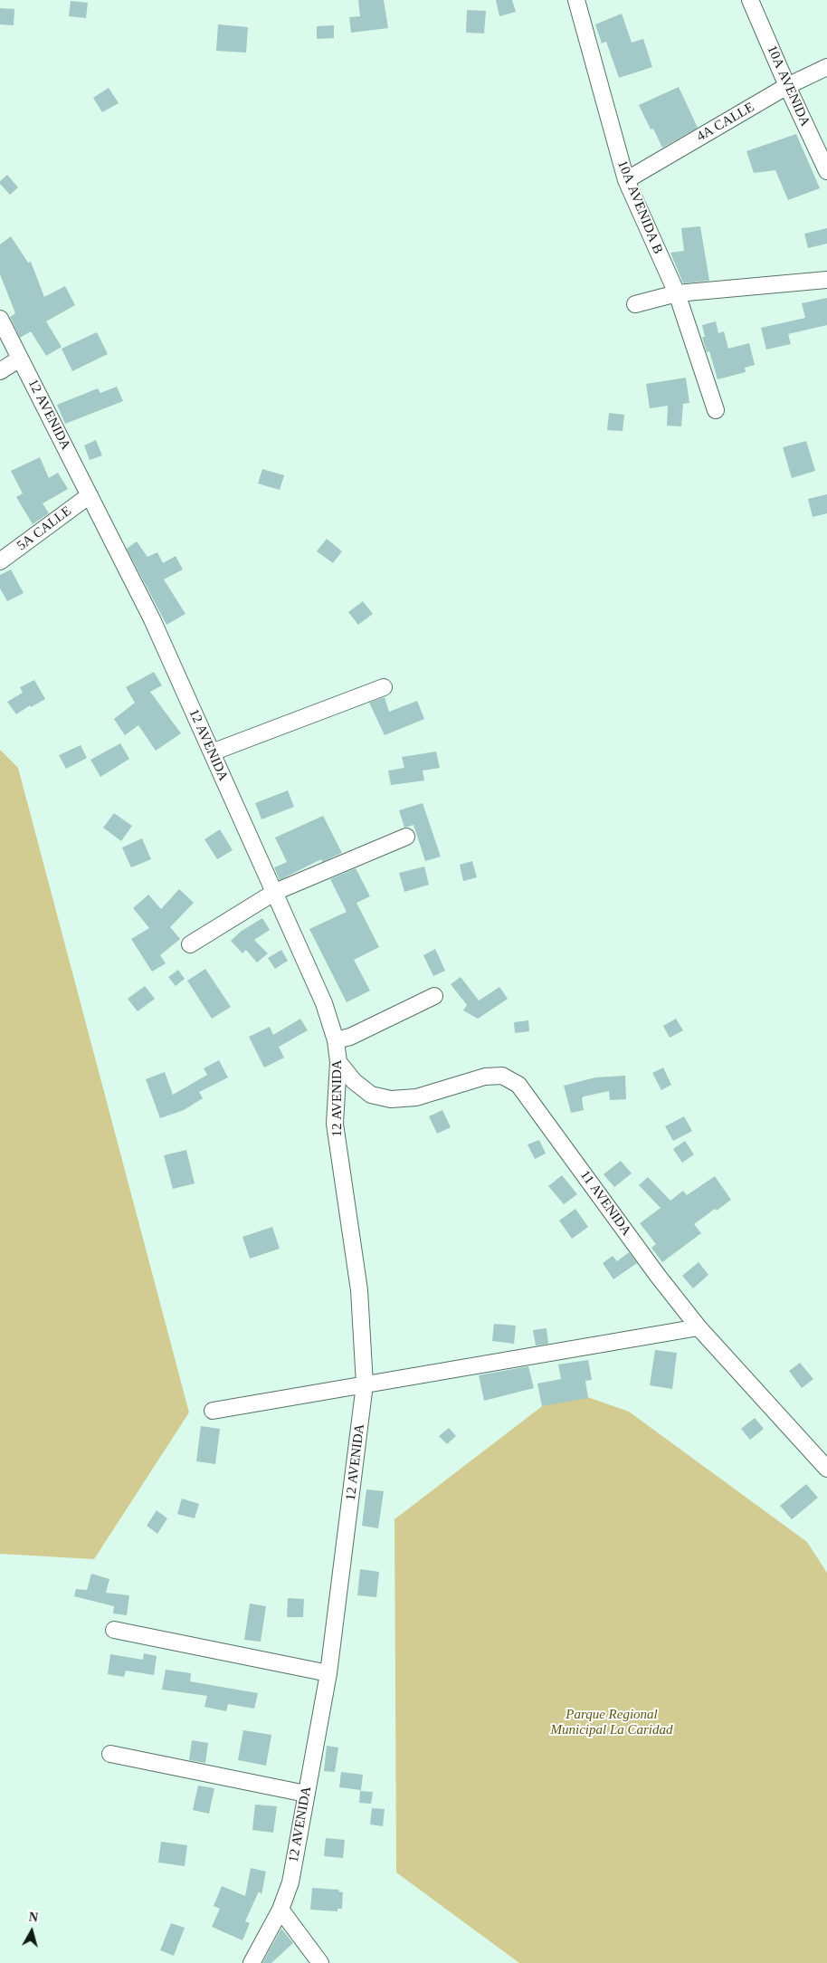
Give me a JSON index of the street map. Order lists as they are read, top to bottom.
{
  "streets": {
    "street": [
      "10A AVENIDA",
      "4A CALLE",
      "10A AVENIDA B",
      "12 AVENIDA",
      "5A CALLE",
      "11 AVENIDA"
    ]
  },
  "crossings": [
    ["10A AVENIDA", "4A CALLE"],
    ["4A CALLE", "10A AVENIDA B"],
    ["12 AVENIDA", "5A CALLE"],
    ["12 AVENIDA", "11 AVENIDA"]
  ],
  "parks": ["Parque Regional Municipal La Caridad"],
  "north": "top"
}
